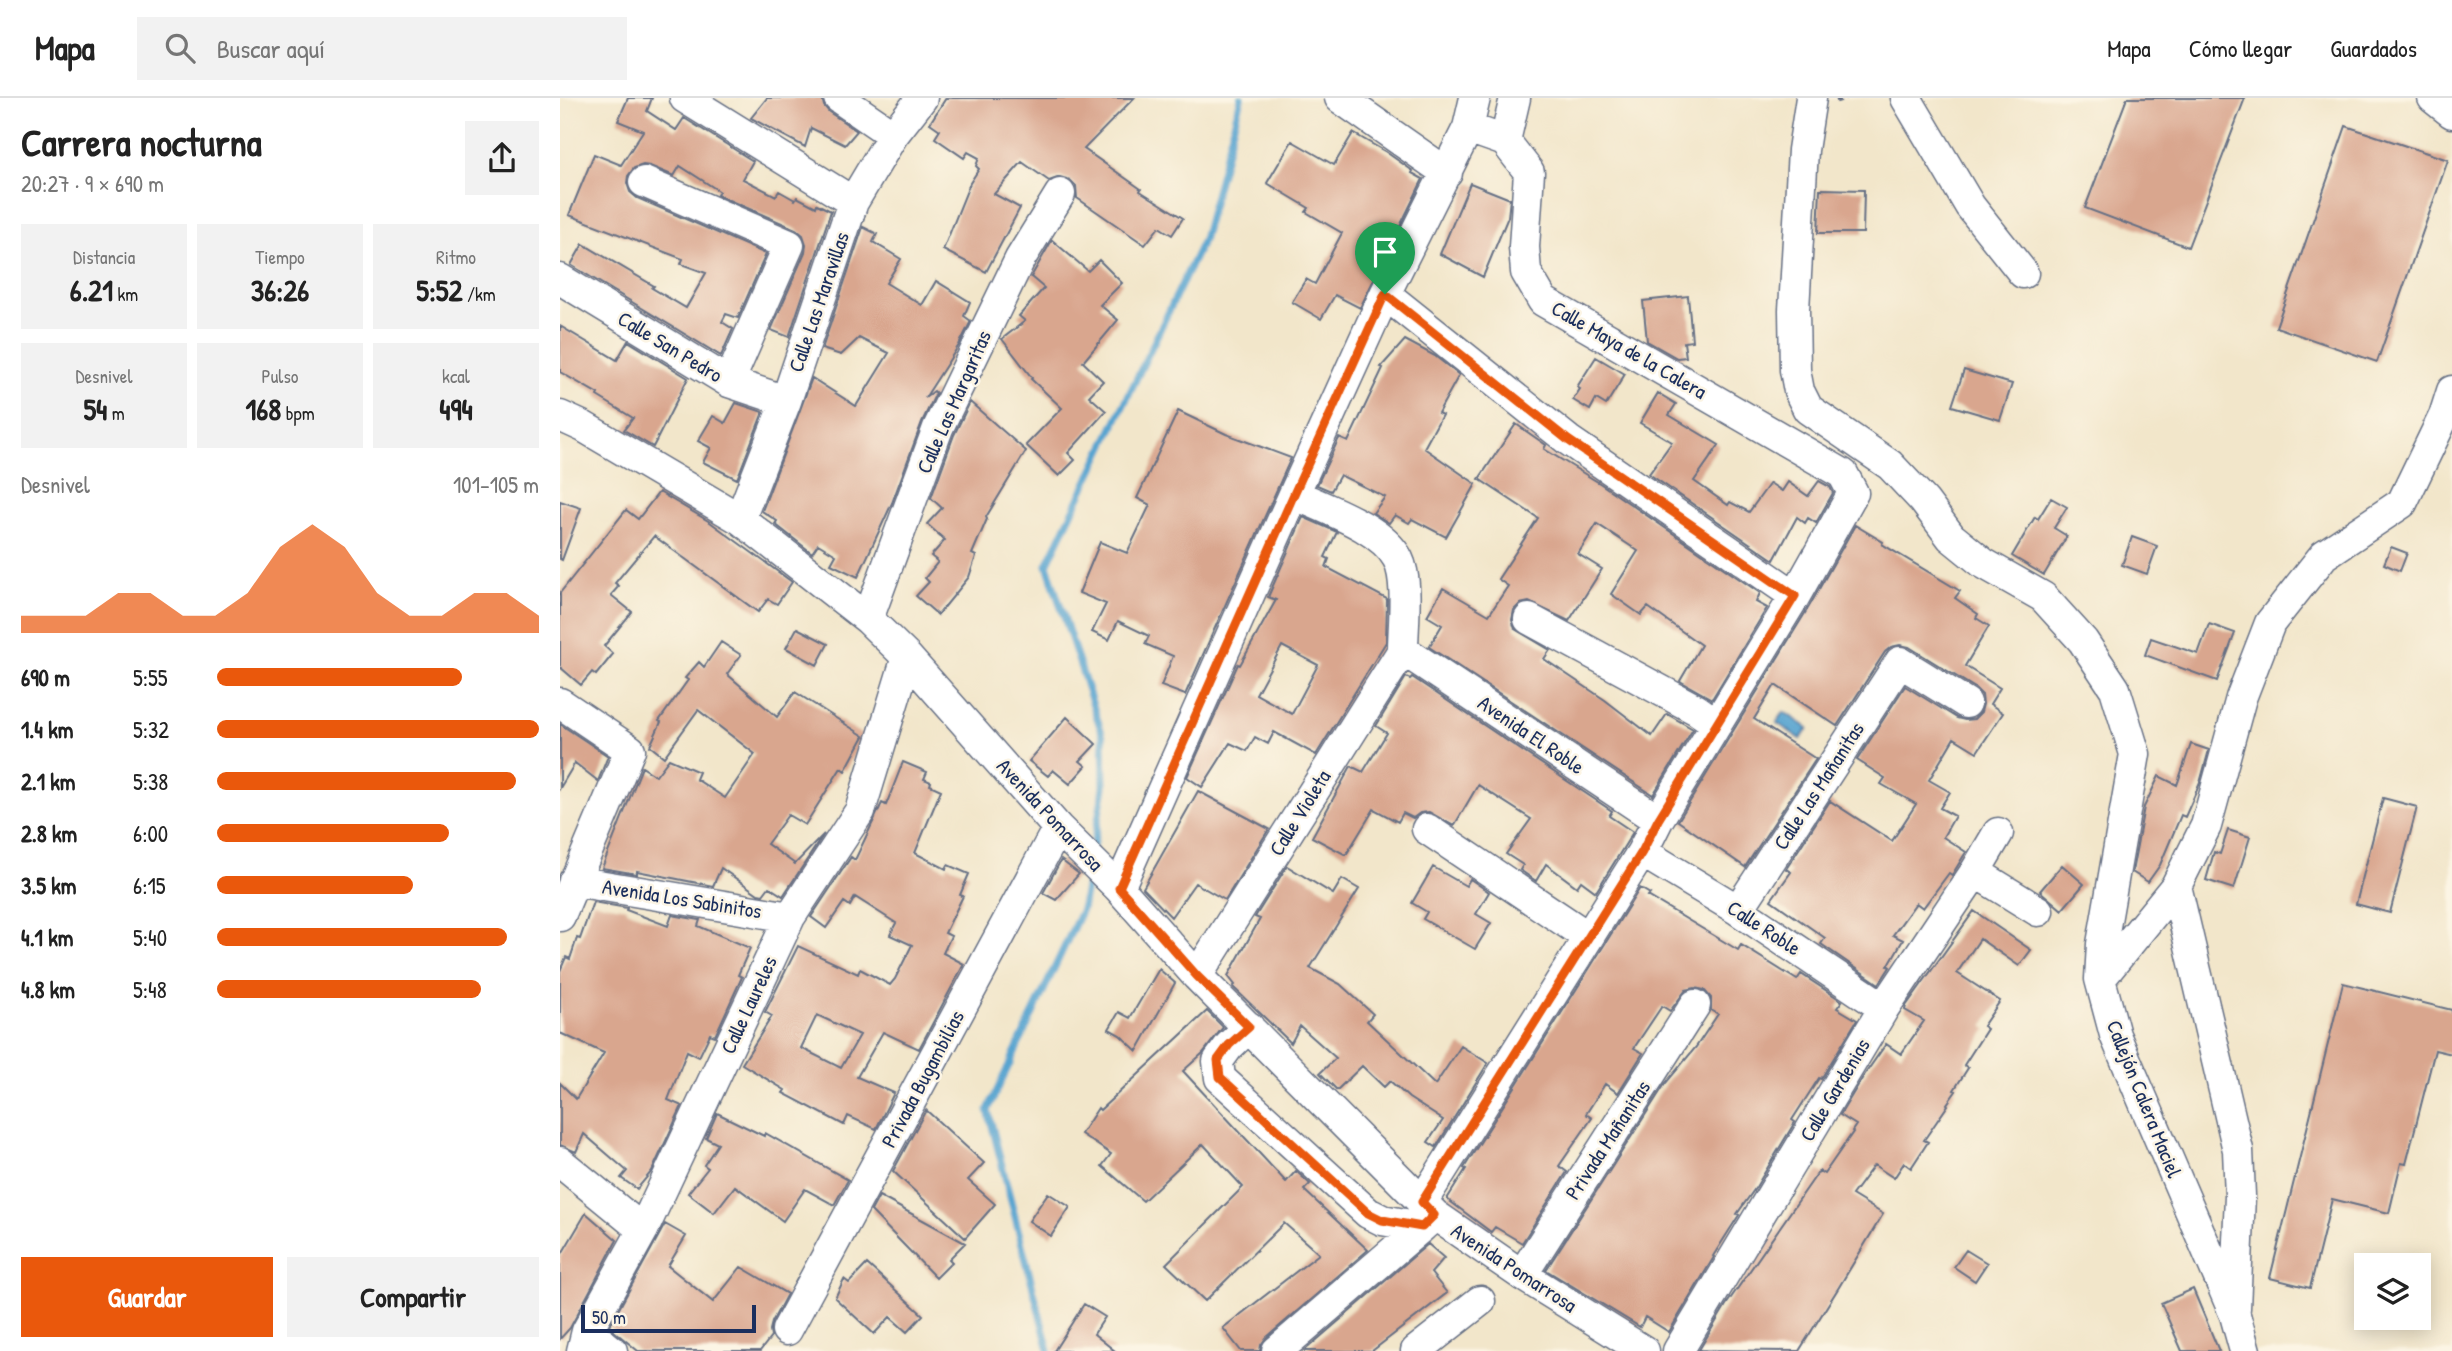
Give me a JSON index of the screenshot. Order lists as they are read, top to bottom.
{
  "streets": {
    "street": [
      "Calle Las Maravillas",
      "Calle San Pedro",
      "Calle Maya de la Calera",
      "Calle Las Margaritas",
      "Avenida El Roble",
      "Calle Las Mañanitas",
      "Calle Violeta",
      "Avenida Pomarrosa",
      "Avenida Los Sabinitos",
      "Calle Roble",
      "Calle Laureles",
      "Privada Bugambilias",
      "Calle Gardenias",
      "Callejón Calera Maciel",
      "Privada Mañanitas"
    ]
  },
  "crossings": [
    ["Calle Las Maravillas", "Calle San Pedro"],
    ["Calle Las Maravillas", "Avenida Pomarrosa"],
    ["Calle Las Margaritas", "Avenida Pomarrosa"],
    ["Avenida El Roble", "Calle Violeta"],
    ["Calle Las Mañanitas", "Calle Roble"],
    ["Calle Violeta", "Avenida Pomarrosa"],
    ["Avenida Pomarrosa", "Calle Laureles"],
    ["Avenida Pomarrosa", "Privada Bugambilias"],
    ["Avenida Pomarrosa", "Privada Mañanitas"],
    ["Avenida Los Sabinitos", "Calle Laureles"],
    ["Calle Roble", "Calle Gardenias"]
  ],
  "scale_bar": "50 m",
  "page": {
    "header": "Mapa",
    "search": "Buscar aquí",
    "nav": ["Mapa", "Cómo llegar", "Guardados"],
    "heading": ["Carrera nocturna", "20:27 · 9 × 690 m"],
    "stats": [
      ["Distancia", "6.21 km"],
      ["Tiempo", "36:26"],
      ["Ritmo", "5:52 /km"],
      ["Desnivel", "54 m"],
      ["Pulso", "168 bpm"],
      ["kcal", "494"]
    ],
    "chart": ["Desnivel", "101–105 m"],
    "list": [
      {
        "name": "690 m",
        "note": "5:55"
      },
      {
        "name": "1.4 km",
        "note": "5:32"
      },
      {
        "name": "2.1 km",
        "note": "5:38"
      },
      {
        "name": "2.8 km",
        "note": "6:00"
      },
      {
        "name": "3.5 km",
        "note": "6:15"
      },
      {
        "name": "4.1 km",
        "note": "5:40"
      },
      {
        "name": "4.8 km",
        "note": "5:48"
      }
    ],
    "buttons": ["Guardar", "Compartir"],
    "scale": "50 m"
  }
}
